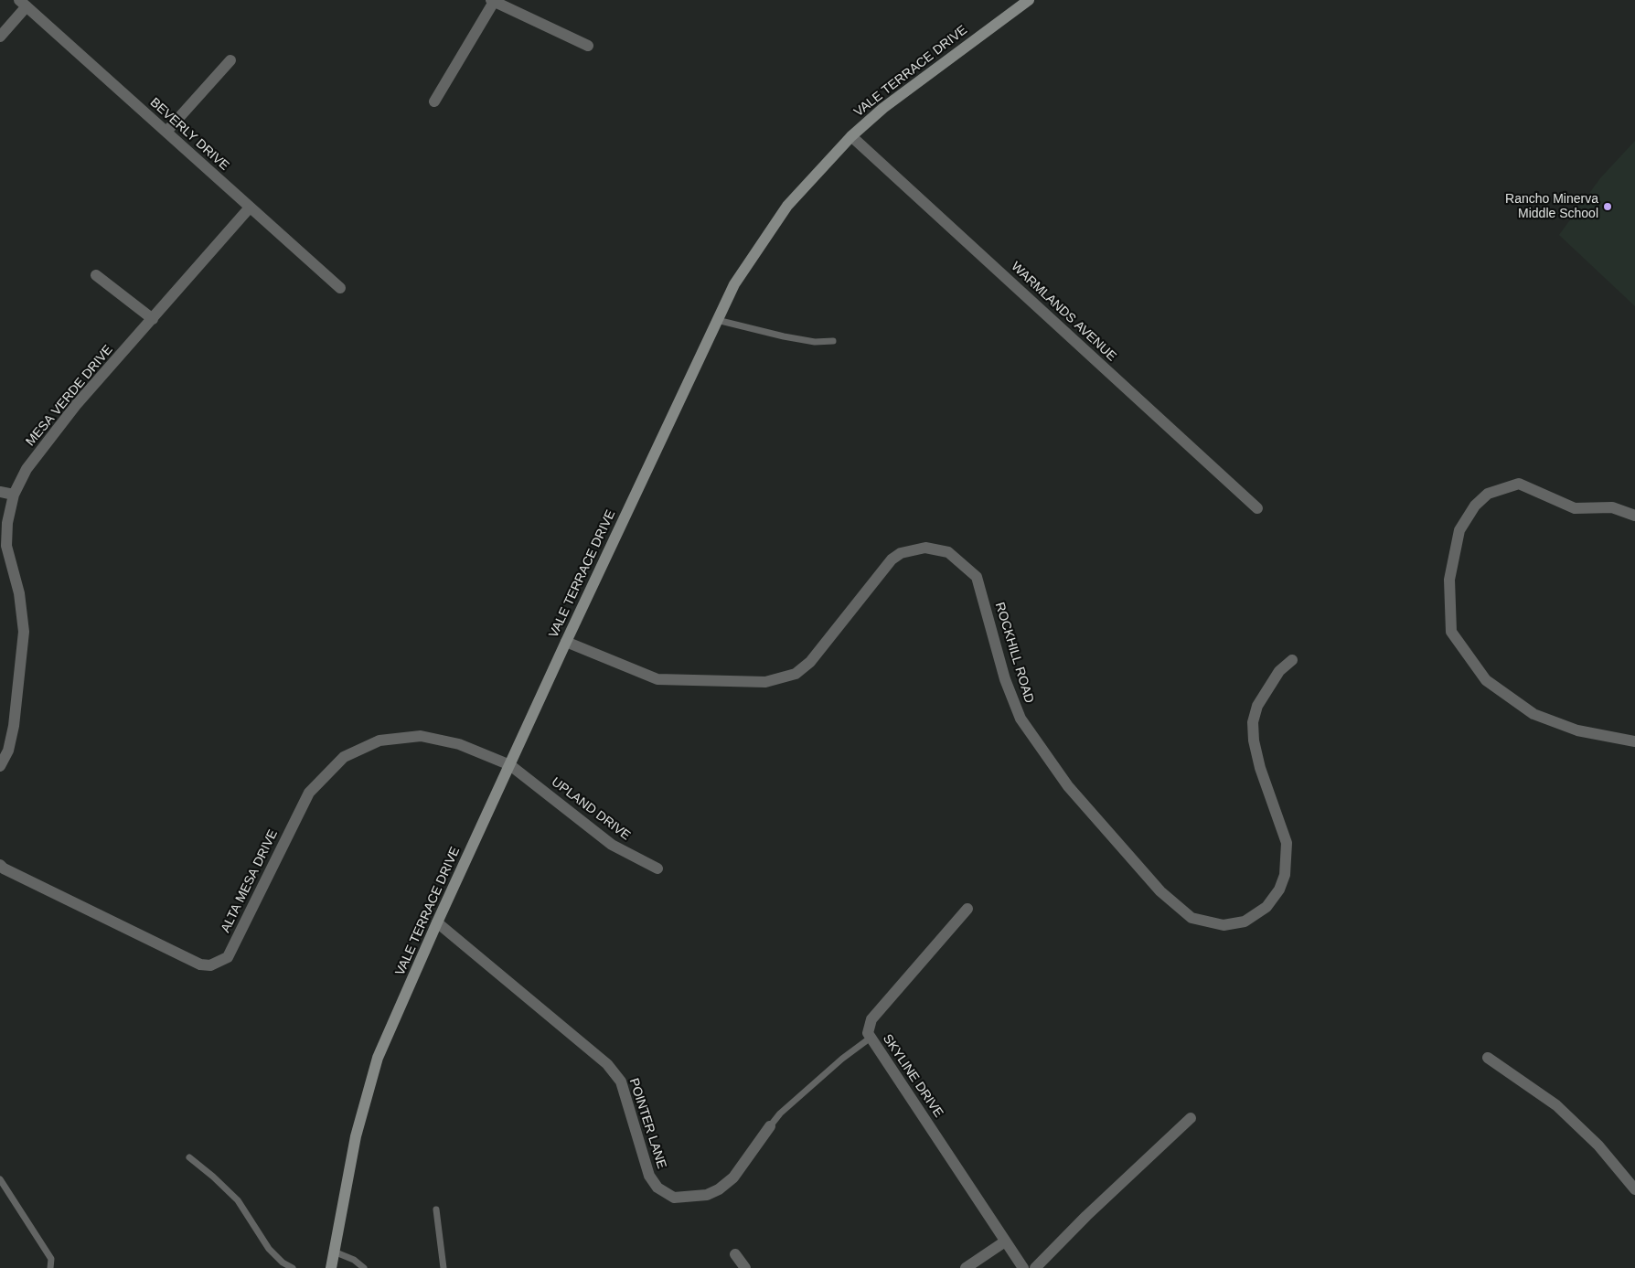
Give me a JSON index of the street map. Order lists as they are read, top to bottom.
{
  "streets": {
    "main road": ["VALE TERRACE DRIVE"],
    "street": [
      "BEVERLY DRIVE",
      "WARMLANDS AVENUE",
      "MESA VERDE DRIVE",
      "ROCKHILL ROAD",
      "UPLAND DRIVE",
      "ALTA MESA DRIVE",
      "SKYLINE DRIVE",
      "POINTER LANE"
    ]
  },
  "crossings": [
    ["VALE TERRACE DRIVE", "WARMLANDS AVENUE"],
    ["VALE TERRACE DRIVE", "ROCKHILL ROAD"],
    ["VALE TERRACE DRIVE", "UPLAND DRIVE"],
    ["VALE TERRACE DRIVE", "ALTA MESA DRIVE"],
    ["VALE TERRACE DRIVE", "POINTER LANE"],
    ["BEVERLY DRIVE", "MESA VERDE DRIVE"],
    ["UPLAND DRIVE", "ALTA MESA DRIVE"],
    ["SKYLINE DRIVE", "POINTER LANE"]
  ],
  "places": ["Rancho Minerva Middle School"]
}
